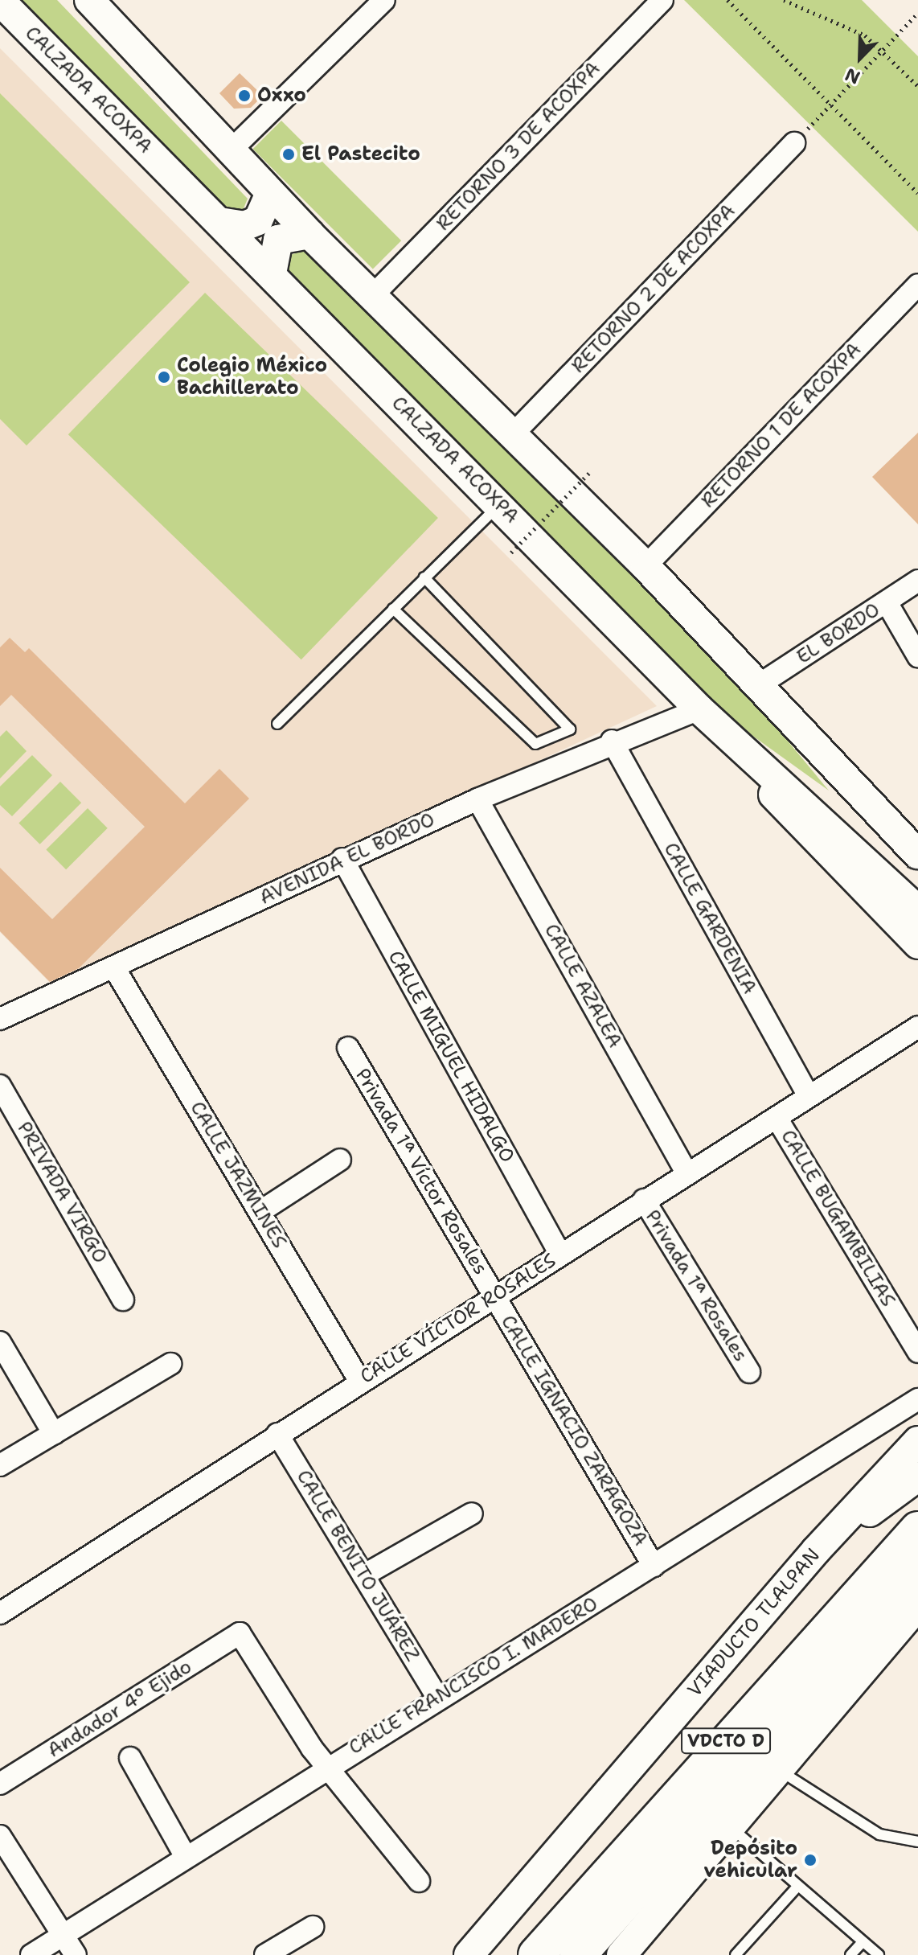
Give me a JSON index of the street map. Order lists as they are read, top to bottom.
{
  "streets": {
    "highway": ["VDCTO D"],
    "main road": ["CALZADA ACOXPA", "VIADUCTO TLALPAN"],
    "street": [
      "RETORNO 3 DE ACOXPA",
      "RETORNO 2 DE ACOXPA",
      "RETORNO 1 DE ACOXPA",
      "EL BORDO",
      "AVENIDA EL BORDO",
      "CALLE GARDENIA",
      "CALLE AZALEA",
      "CALLE MIGUEL HIDALGO",
      "Privada 1ª Víctor Rosales",
      "CALLE JAZMINES",
      "PRIVADA VIRGO",
      "CALLE BUGAMBILIAS",
      "Privada 1ª Rosales",
      "CALLE VÍCTOR ROSALES",
      "CALLE IGNACIO ZARAGOZA",
      "CALLE BENITO JUÁREZ",
      "CALLE FRANCISCO I. MADERO",
      "Andador 4º Ejido"
    ]
  },
  "crossings": [
    ["CALZADA ACOXPA", "AVENIDA EL BORDO"],
    ["AVENIDA EL BORDO", "CALLE GARDENIA"],
    ["AVENIDA EL BORDO", "CALLE AZALEA"],
    ["AVENIDA EL BORDO", "CALLE MIGUEL HIDALGO"],
    ["AVENIDA EL BORDO", "CALLE JAZMINES"],
    ["CALLE GARDENIA", "CALLE VÍCTOR ROSALES"],
    ["CALLE AZALEA", "CALLE VÍCTOR ROSALES"],
    ["CALLE MIGUEL HIDALGO", "CALLE VÍCTOR ROSALES"],
    ["Privada 1ª Víctor Rosales", "CALLE VÍCTOR ROSALES"],
    ["Privada 1ª Víctor Rosales", "CALLE IGNACIO ZARAGOZA"],
    ["CALLE JAZMINES", "CALLE VÍCTOR ROSALES"],
    ["CALLE BUGAMBILIAS", "CALLE VÍCTOR ROSALES"],
    ["Privada 1ª Rosales", "CALLE VÍCTOR ROSALES"],
    ["CALLE VÍCTOR ROSALES", "CALLE IGNACIO ZARAGOZA"],
    ["CALLE VÍCTOR ROSALES", "CALLE BENITO JUÁREZ"],
    ["CALLE IGNACIO ZARAGOZA", "CALLE FRANCISCO I. MADERO"],
    ["CALLE BENITO JUÁREZ", "CALLE FRANCISCO I. MADERO"],
    ["CALLE FRANCISCO I. MADERO", "Andador 4º Ejido"]
  ],
  "places": [
    "Oxxo",
    "El Pastecito",
    "Colegio México Bachillerato",
    "Depósito vehicular"
  ],
  "north": "bottom left"
}
